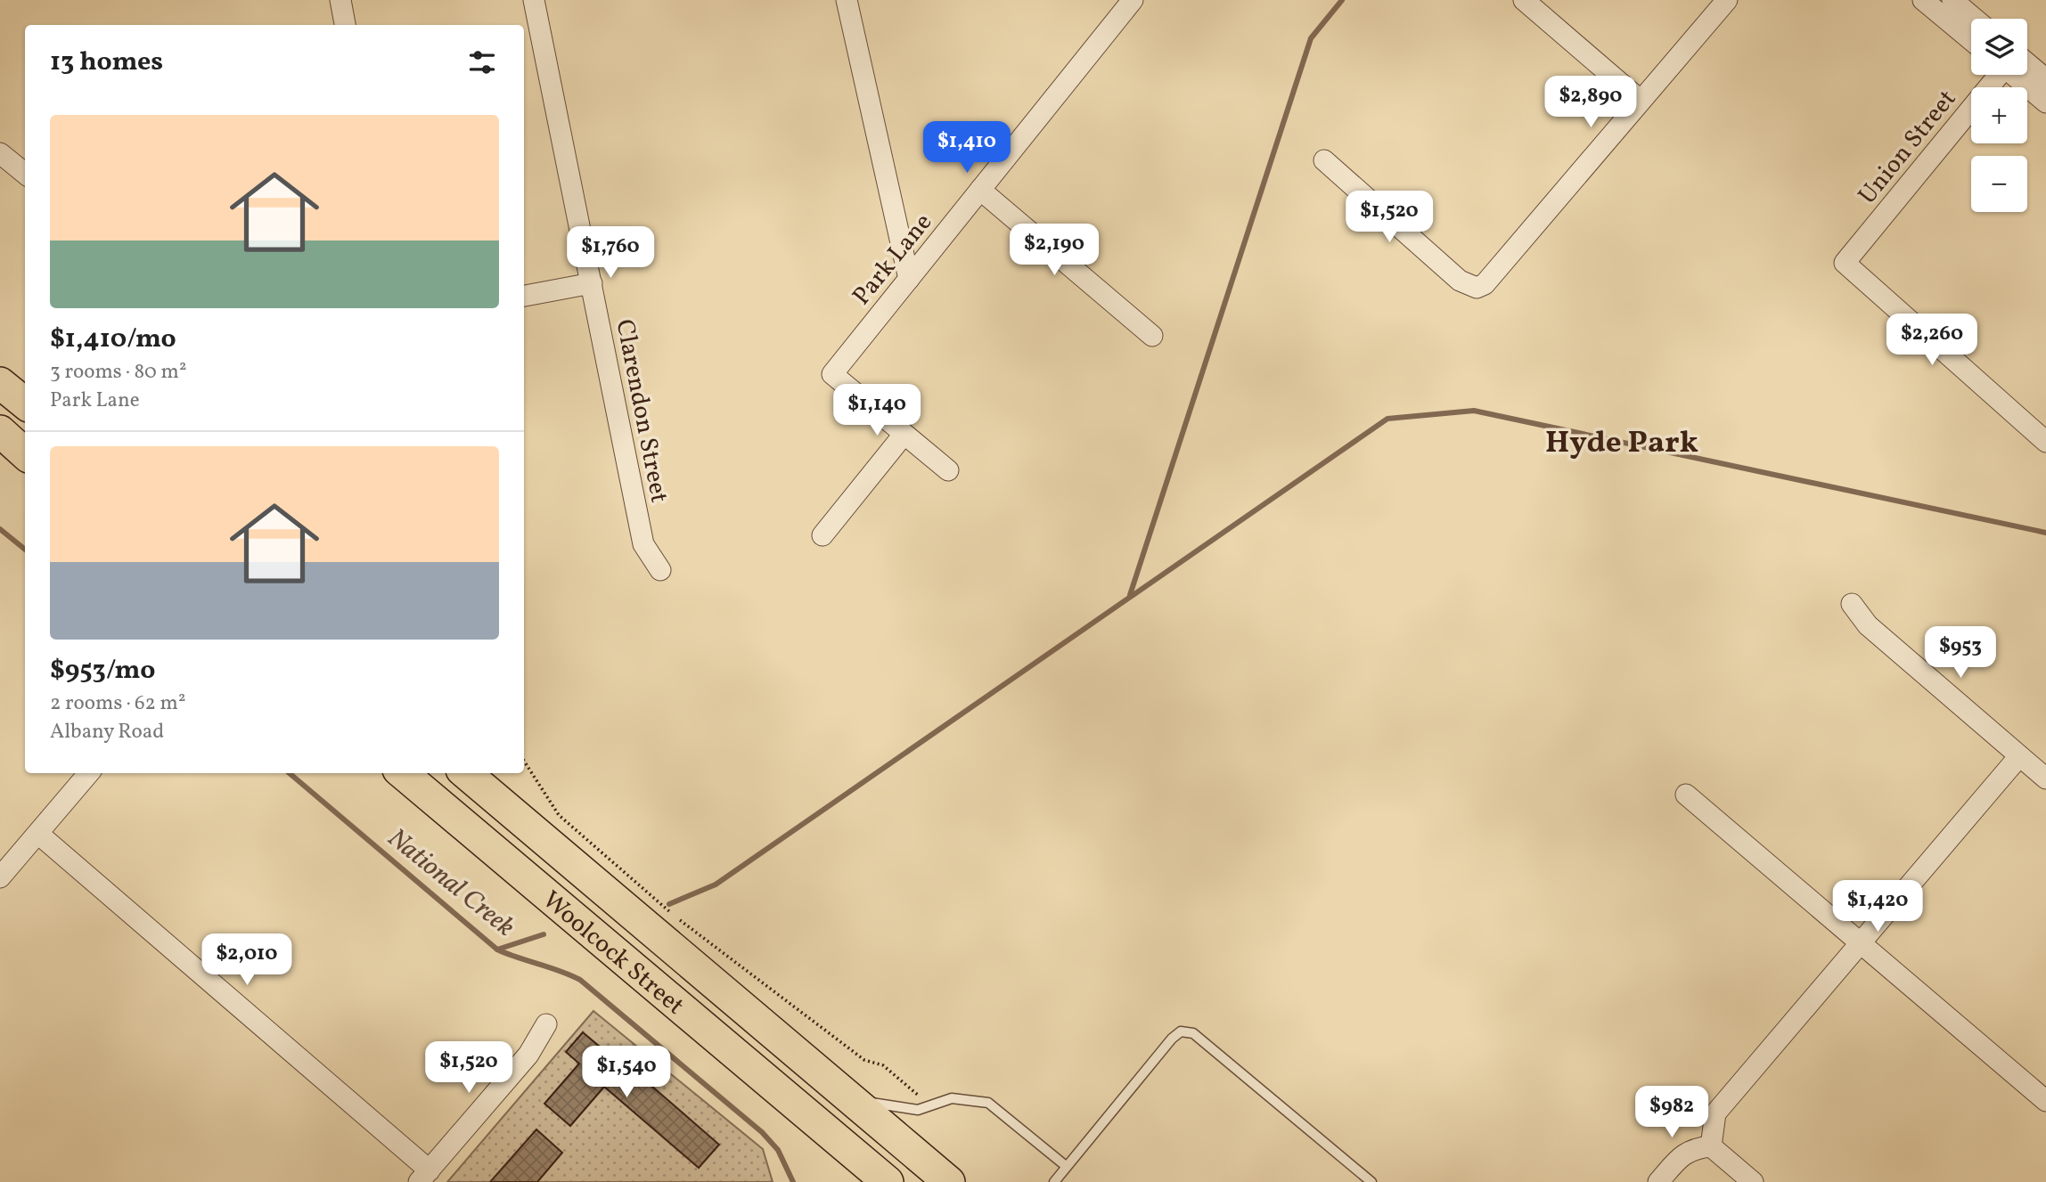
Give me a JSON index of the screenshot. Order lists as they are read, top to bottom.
{
  "streets": {
    "main road": ["Woolcock Street"],
    "street": ["Union Street", "Park Lane", "Clarendon Street"]
  },
  "districts": ["Hyde Park"],
  "water": ["National Creek"],
  "page": {
    "map_buttons": ["+", "−"],
    "heading": "13 homes",
    "price": [
      "$2,890",
      "$1,410",
      "$1,520",
      "$2,190",
      "$1,760",
      "$2,260",
      "$1,140",
      "$953",
      "$1,420",
      "$2,010",
      "$1,520",
      "$1,540",
      "$982"
    ],
    "list": [
      {
        "name": "$1,410/mo",
        "note": "3 rooms · 80 m² · Park Lane"
      },
      {
        "name": "$953/mo",
        "note": "2 rooms · 62 m² · Albany Road"
      }
    ]
  }
}
